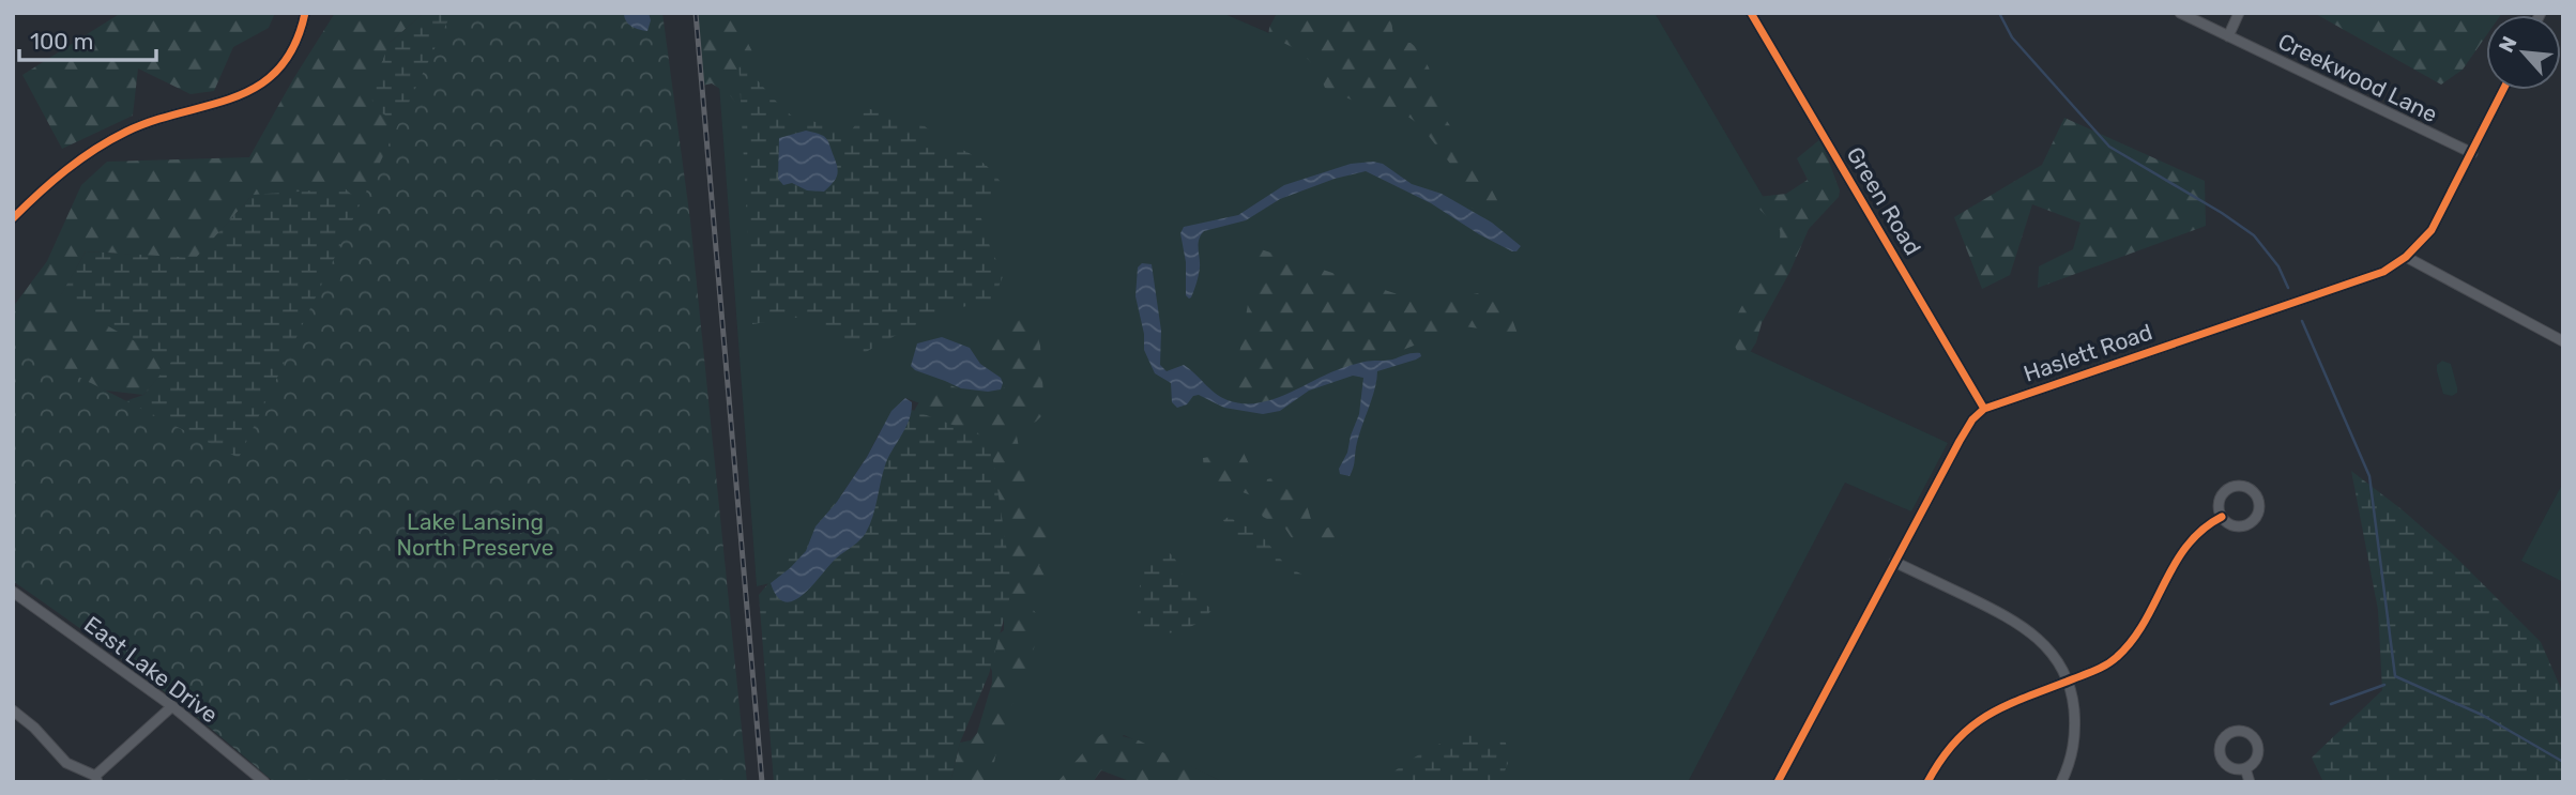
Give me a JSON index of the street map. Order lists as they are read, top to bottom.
{
  "streets": {
    "street": [
      "Creekwood Lane",
      "Green Road",
      "Haslett Road",
      "East Lake Drive"
    ]
  },
  "crossings": [
    ["Creekwood Lane", "Haslett Road"],
    ["Green Road", "Haslett Road"]
  ],
  "parks": ["Lake Lansing North Preserve"],
  "scale_bar": "100 m",
  "north": "top left"
}
